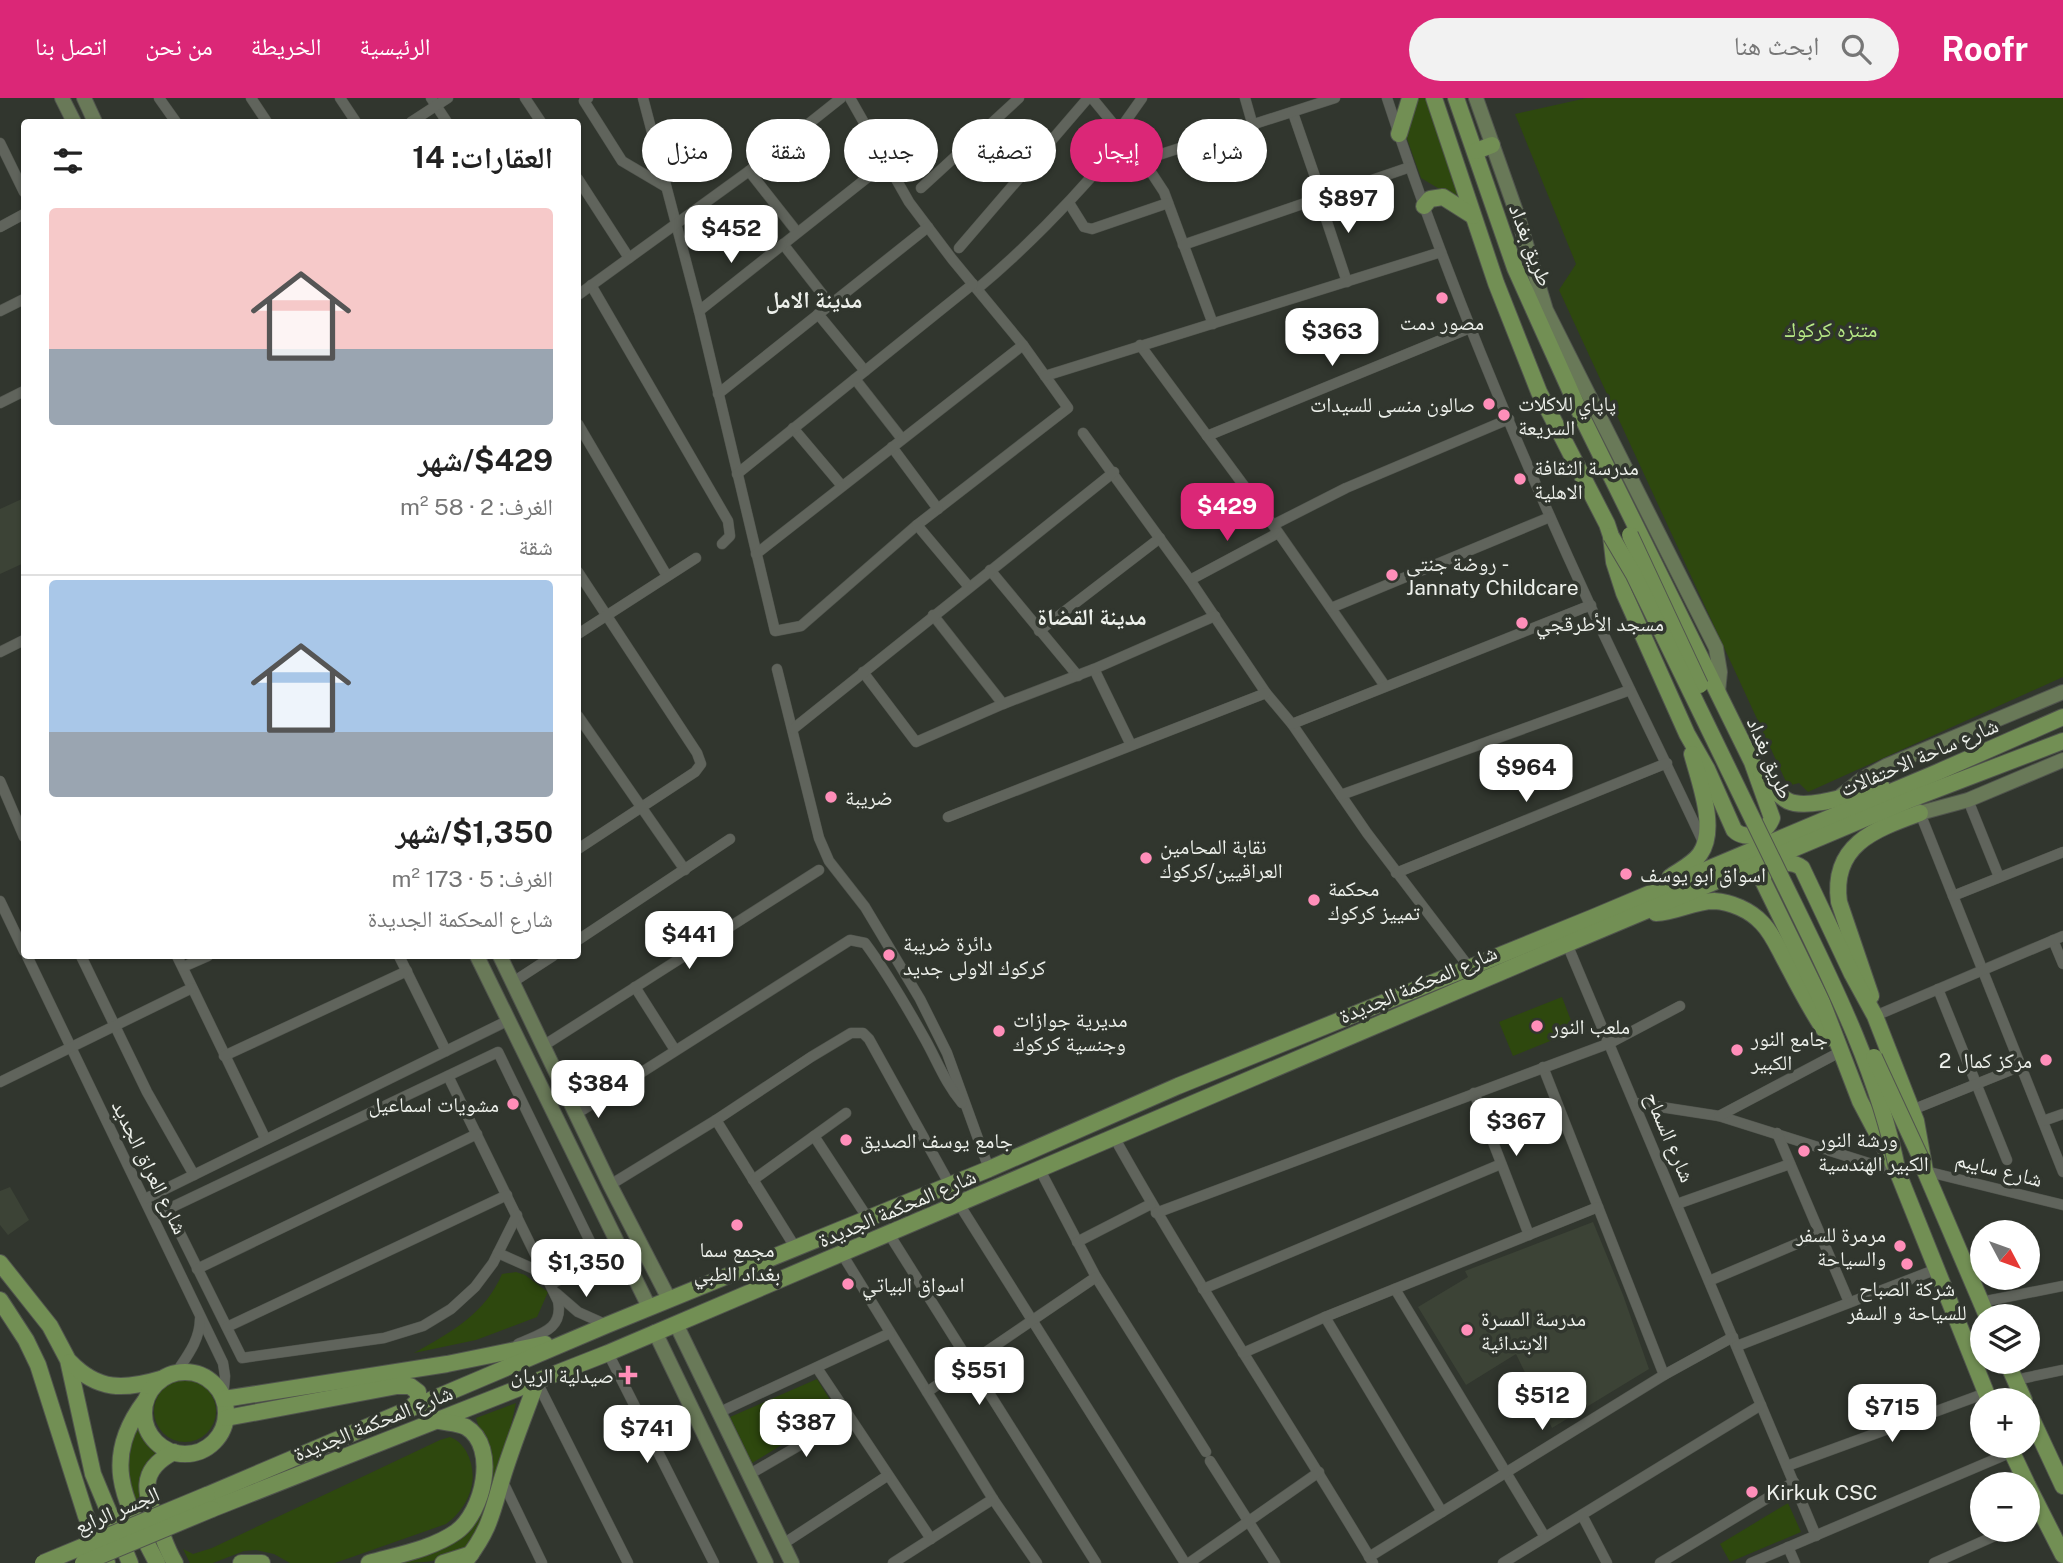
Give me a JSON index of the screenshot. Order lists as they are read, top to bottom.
{
  "streets": {
    "main road": [
      "طريق بغداد",
      "شارع ساحة الاحتفالات",
      "شارع المحكمة الجديدة",
      "الجسر الرابع"
    ],
    "street": ["شارع السماح", "شارع العراق الجديد", "شارع سايبم"]
  },
  "crossings": [
    ["شارع ساحة الاحتفالات", "شارع المحكمة الجديدة"],
    ["شارع المحكمة الجديدة", "شارع السماح"],
    ["شارع المحكمة الجديدة", "الجسر الرابع"]
  ],
  "districts": ["مدينة الامل", "مدينة القضاة"],
  "parks": ["متنزه كركوك"],
  "places": {
    "other": [
      "مصور دمت",
      "صالون منسى للسيدات",
      "پاپاي للاكلات السريعة",
      "مدرسة الثقافة الاهلية",
      "روضة جنتي - Jannaty Childcare",
      "مسجد الأطرقجي",
      "ضريبة",
      "نقابة المحامين العراقيين/كركوك",
      "اسواق ابو يوسف",
      "محكمة تمييز كركوك",
      "دائرة ضريبة كركوك الاولی جدید",
      "ملعب النور",
      "مديرية جوازات وجنسية كركوك",
      "جامع النور الكبير",
      "مركز كمال 2",
      "مشويات اسماعيل",
      "جامع يوسف الصديق",
      "ورشة النور الكبير الهندسية",
      "مجمع سما بغداد الطبي",
      "مرمرة للسفر والسياحة",
      "شركة الصباح للسياحة و السفر",
      "اسواق البياتي",
      "مدرسة المسرة الابتدائية",
      "Kirkuk CSC"
    ],
    "health": ["صيدلية الريان"]
  },
  "north": "bottom right",
  "page": {
    "header": "Roofr",
    "search": "ابحث هنا",
    "nav": [
      "الرئيسية",
      "الخريطة",
      "من نحن",
      "اتصل بنا"
    ],
    "chip": [
      "شراء",
      "إيجار",
      "تصفية",
      "جديد",
      "شقة",
      "منزل"
    ],
    "heading": "العقارات: 14",
    "price": [
      "$897",
      "$452",
      "$363",
      "$429",
      "$964",
      "$441",
      "$384",
      "$367",
      "$1,350",
      "$551",
      "$512",
      "$715",
      "$387",
      "$741"
    ],
    "list": [
      {
        "name": "$429/شهر",
        "note": "الغرف: 2 · 58 m² · شقة"
      },
      {
        "name": "$1,350/شهر",
        "note": "الغرف: 5 · 173 m² · شارع المحكمة الجديدة"
      }
    ],
    "map_buttons": ["+", "−"]
  }
}
